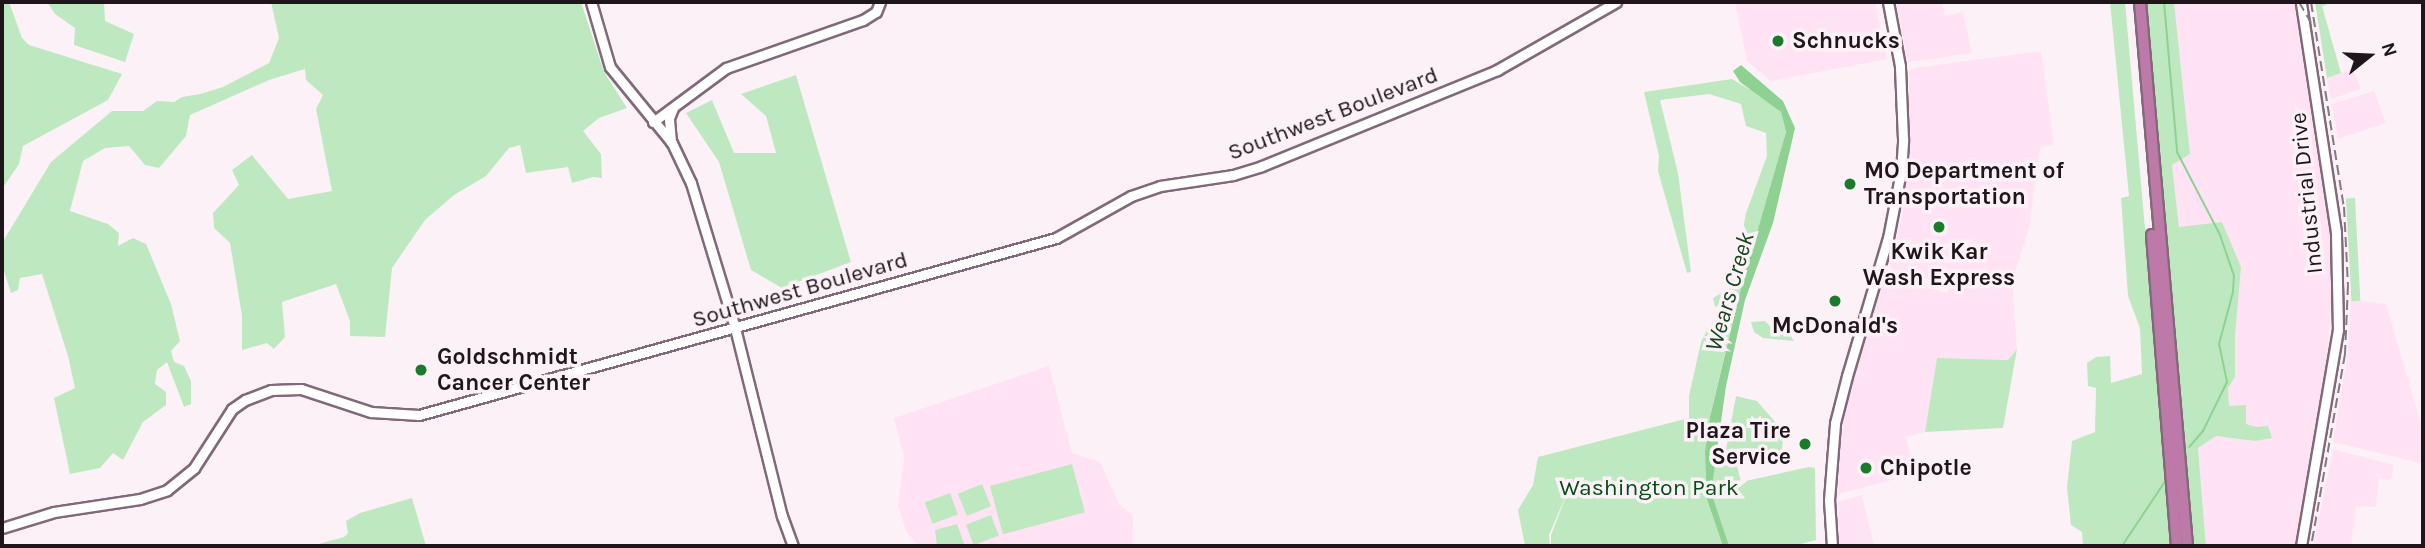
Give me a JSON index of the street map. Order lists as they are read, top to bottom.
{
  "streets": {
    "main road": ["Southwest Boulevard", "Industrial Drive"]
  },
  "water": ["Wears Creek"],
  "parks": ["Washington Park"],
  "places": [
    "Schnucks",
    "MO Department of Transportation",
    "Kwik Kar Wash Express",
    "McDonald's",
    "Goldschmidt Cancer Center",
    "Plaza Tire Service",
    "Chipotle"
  ],
  "north": "right"
}
